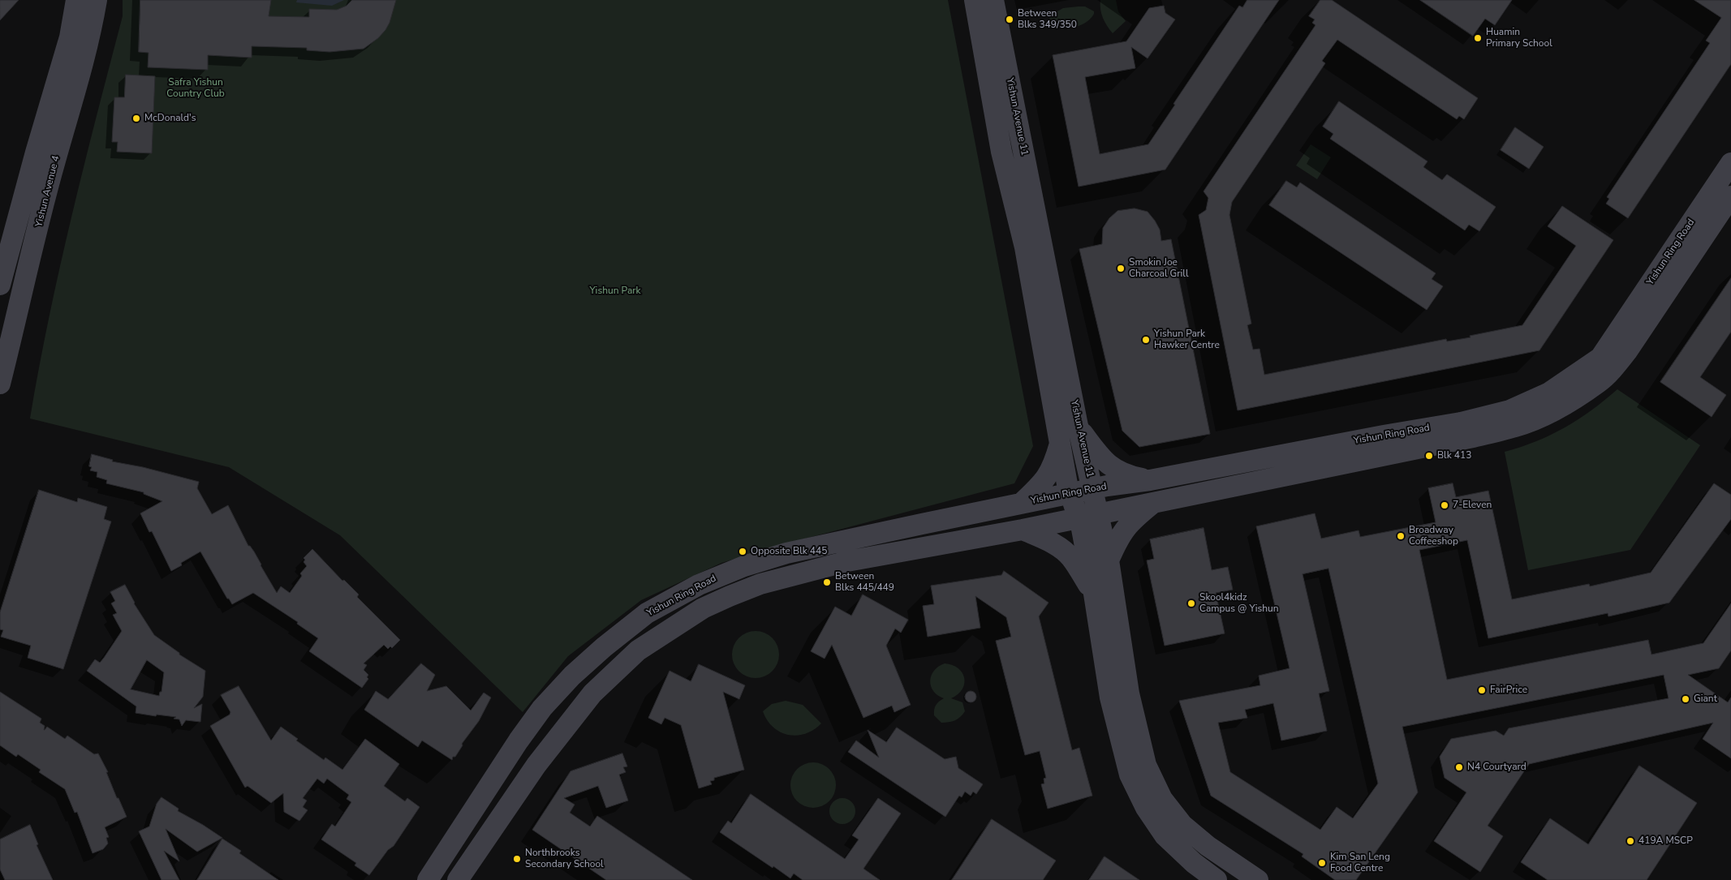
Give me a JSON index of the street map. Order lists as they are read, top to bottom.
{
  "streets": {
    "main road": ["Yishun Avenue 11", "Yishun Avenue 4", "Yishun Ring Road"]
  },
  "crossings": [
    ["Yishun Avenue 11", "Yishun Ring Road"]
  ],
  "parks": ["Safra Yishun Country Club", "Yishun Park"],
  "places": [
    "Between Blks 349/350",
    "Huamin Primary School",
    "McDonald's",
    "Smokin Joe Charcoal Grill",
    "Yishun Park Hawker Centre",
    "Blk 413",
    "7-Eleven",
    "Broadway Coffeeshop",
    "Opposite Blk 445",
    "Between Blks 445/449",
    "Skool4kidz Campus @ Yishun",
    "FairPrice",
    "Giant",
    "N4 Courtyard",
    "419A MSCP",
    "Northbrooks Secondary School",
    "Kim San Leng Food Centre"
  ]
}
